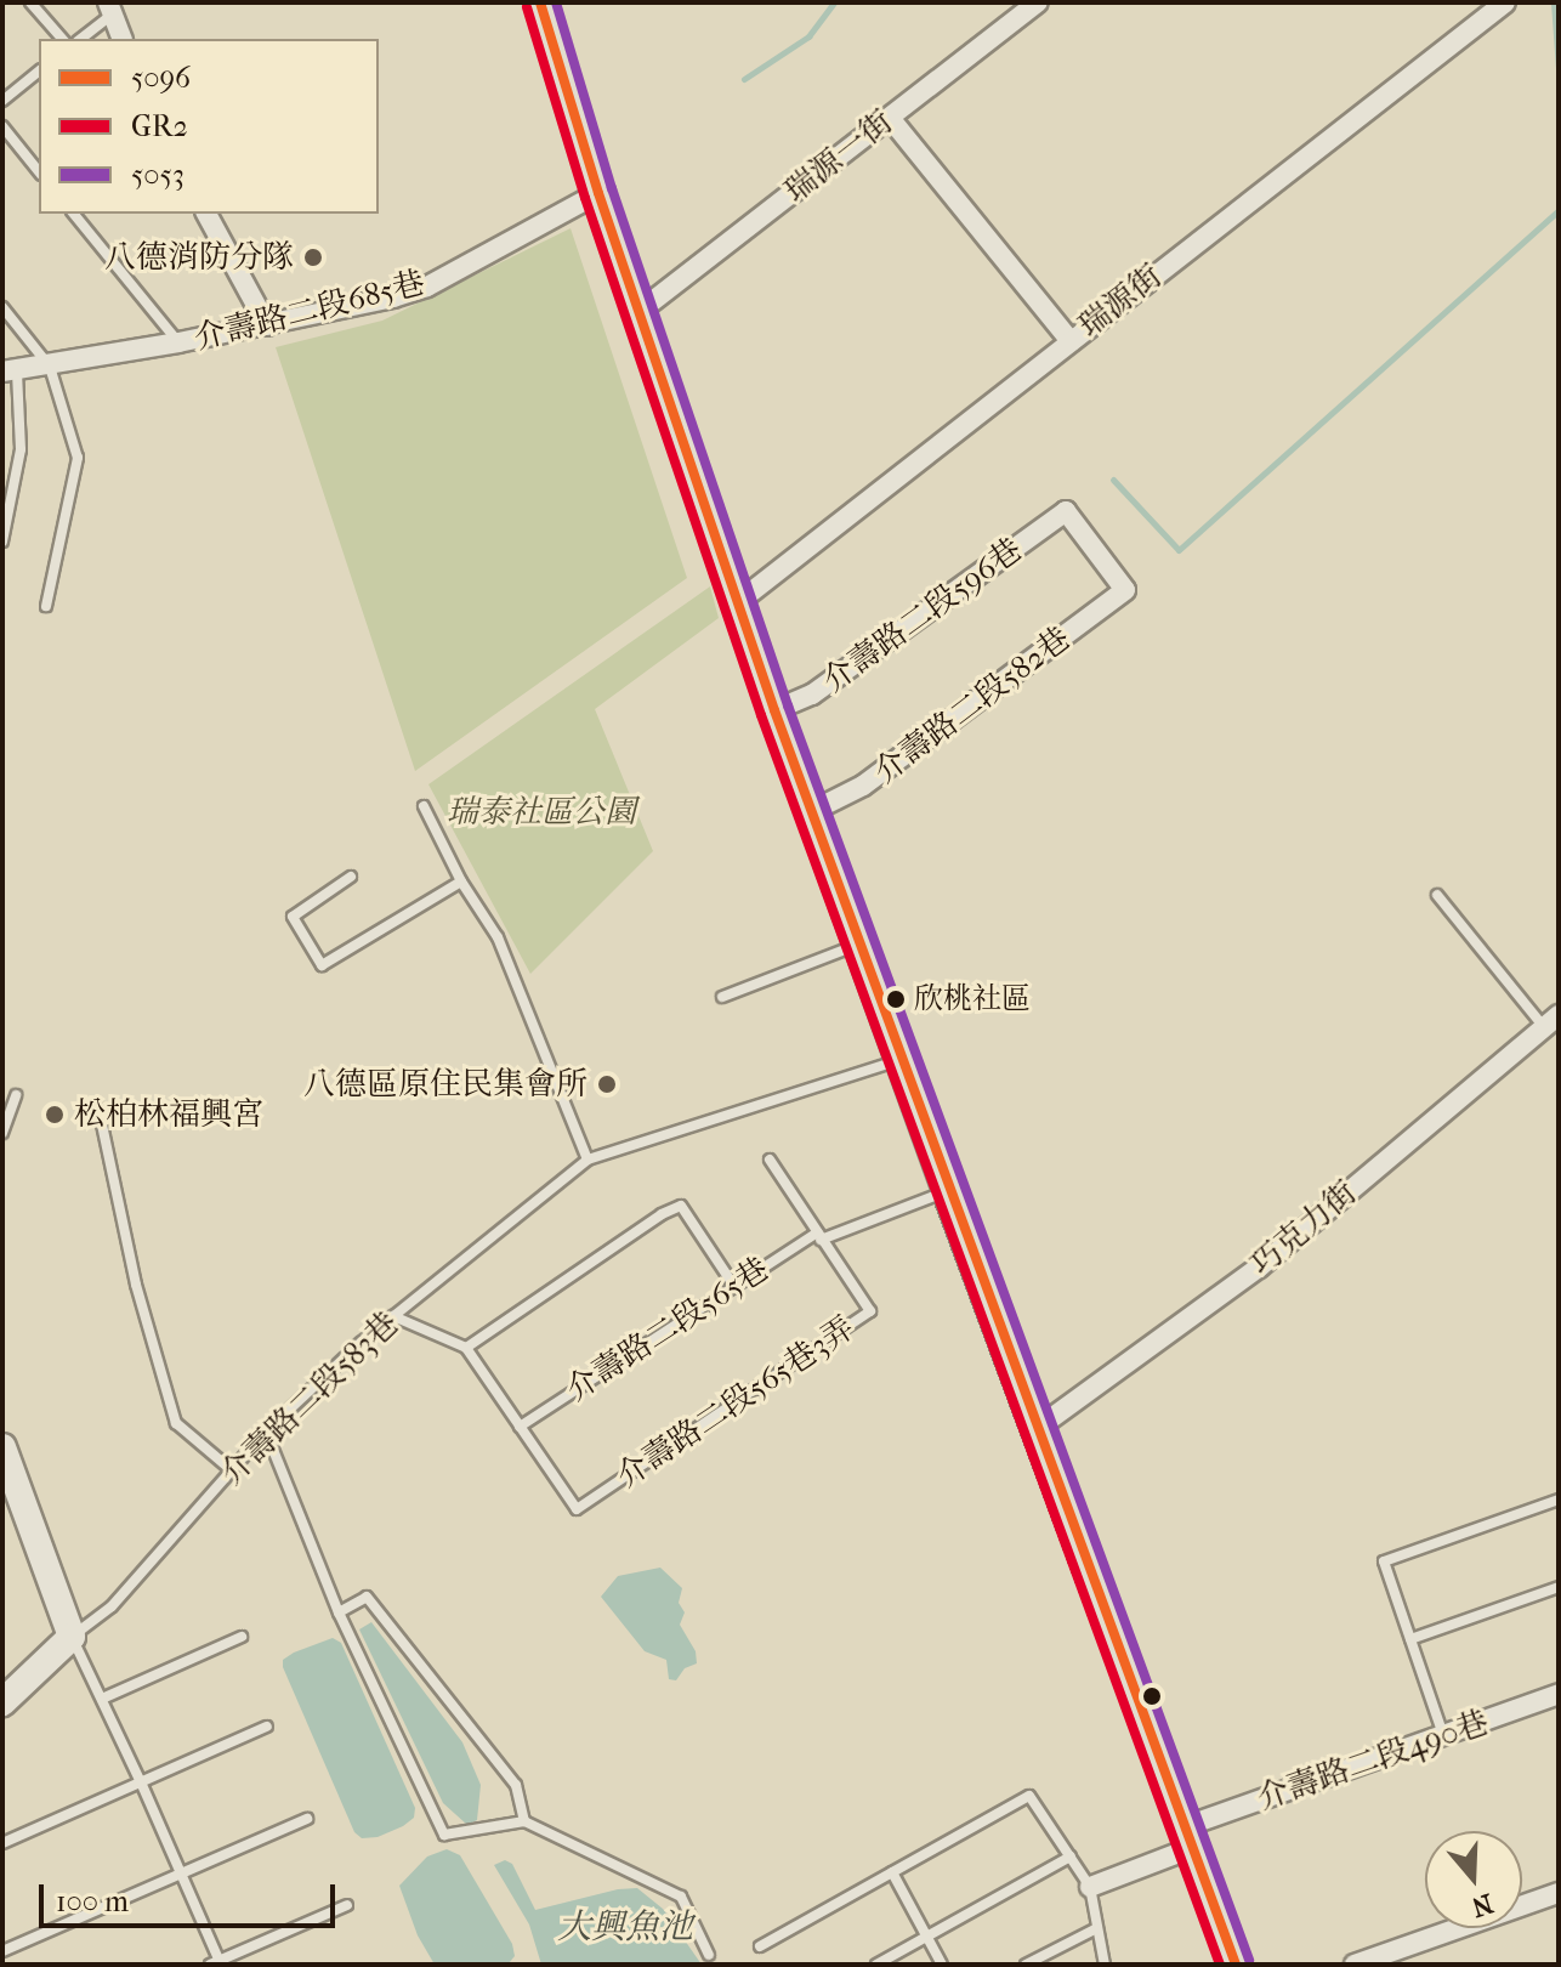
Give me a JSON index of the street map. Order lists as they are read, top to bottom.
{
  "streets": {
    "street": [
      "瑞源一街",
      "瑞源街",
      "介壽路二段685巷",
      "介壽路二段596巷",
      "介壽路二段582巷",
      "巧克力街",
      "介壽路二段490巷"
    ],
    "lane": ["介壽路二段565巷", "介壽路二段583巷", "介壽路二段565巷3弄"]
  },
  "crossings": [
    ["介壽路二段596巷", "介壽路二段582巷"],
    ["介壽路二段565巷", "介壽路二段565巷3弄"]
  ],
  "water": ["大興魚池"],
  "parks": ["瑞泰社區公園"],
  "places": [
    "八德消防分隊",
    "欣桃社區",
    "八德區原住民集會所",
    "松柏林福興宮"
  ],
  "lines": ["transit line 5096", "transit line 5053", "transit line GR2"],
  "legend": ["5096", "GR2", "5053"],
  "scale_bar": "100 m",
  "north": "bottom"
}
